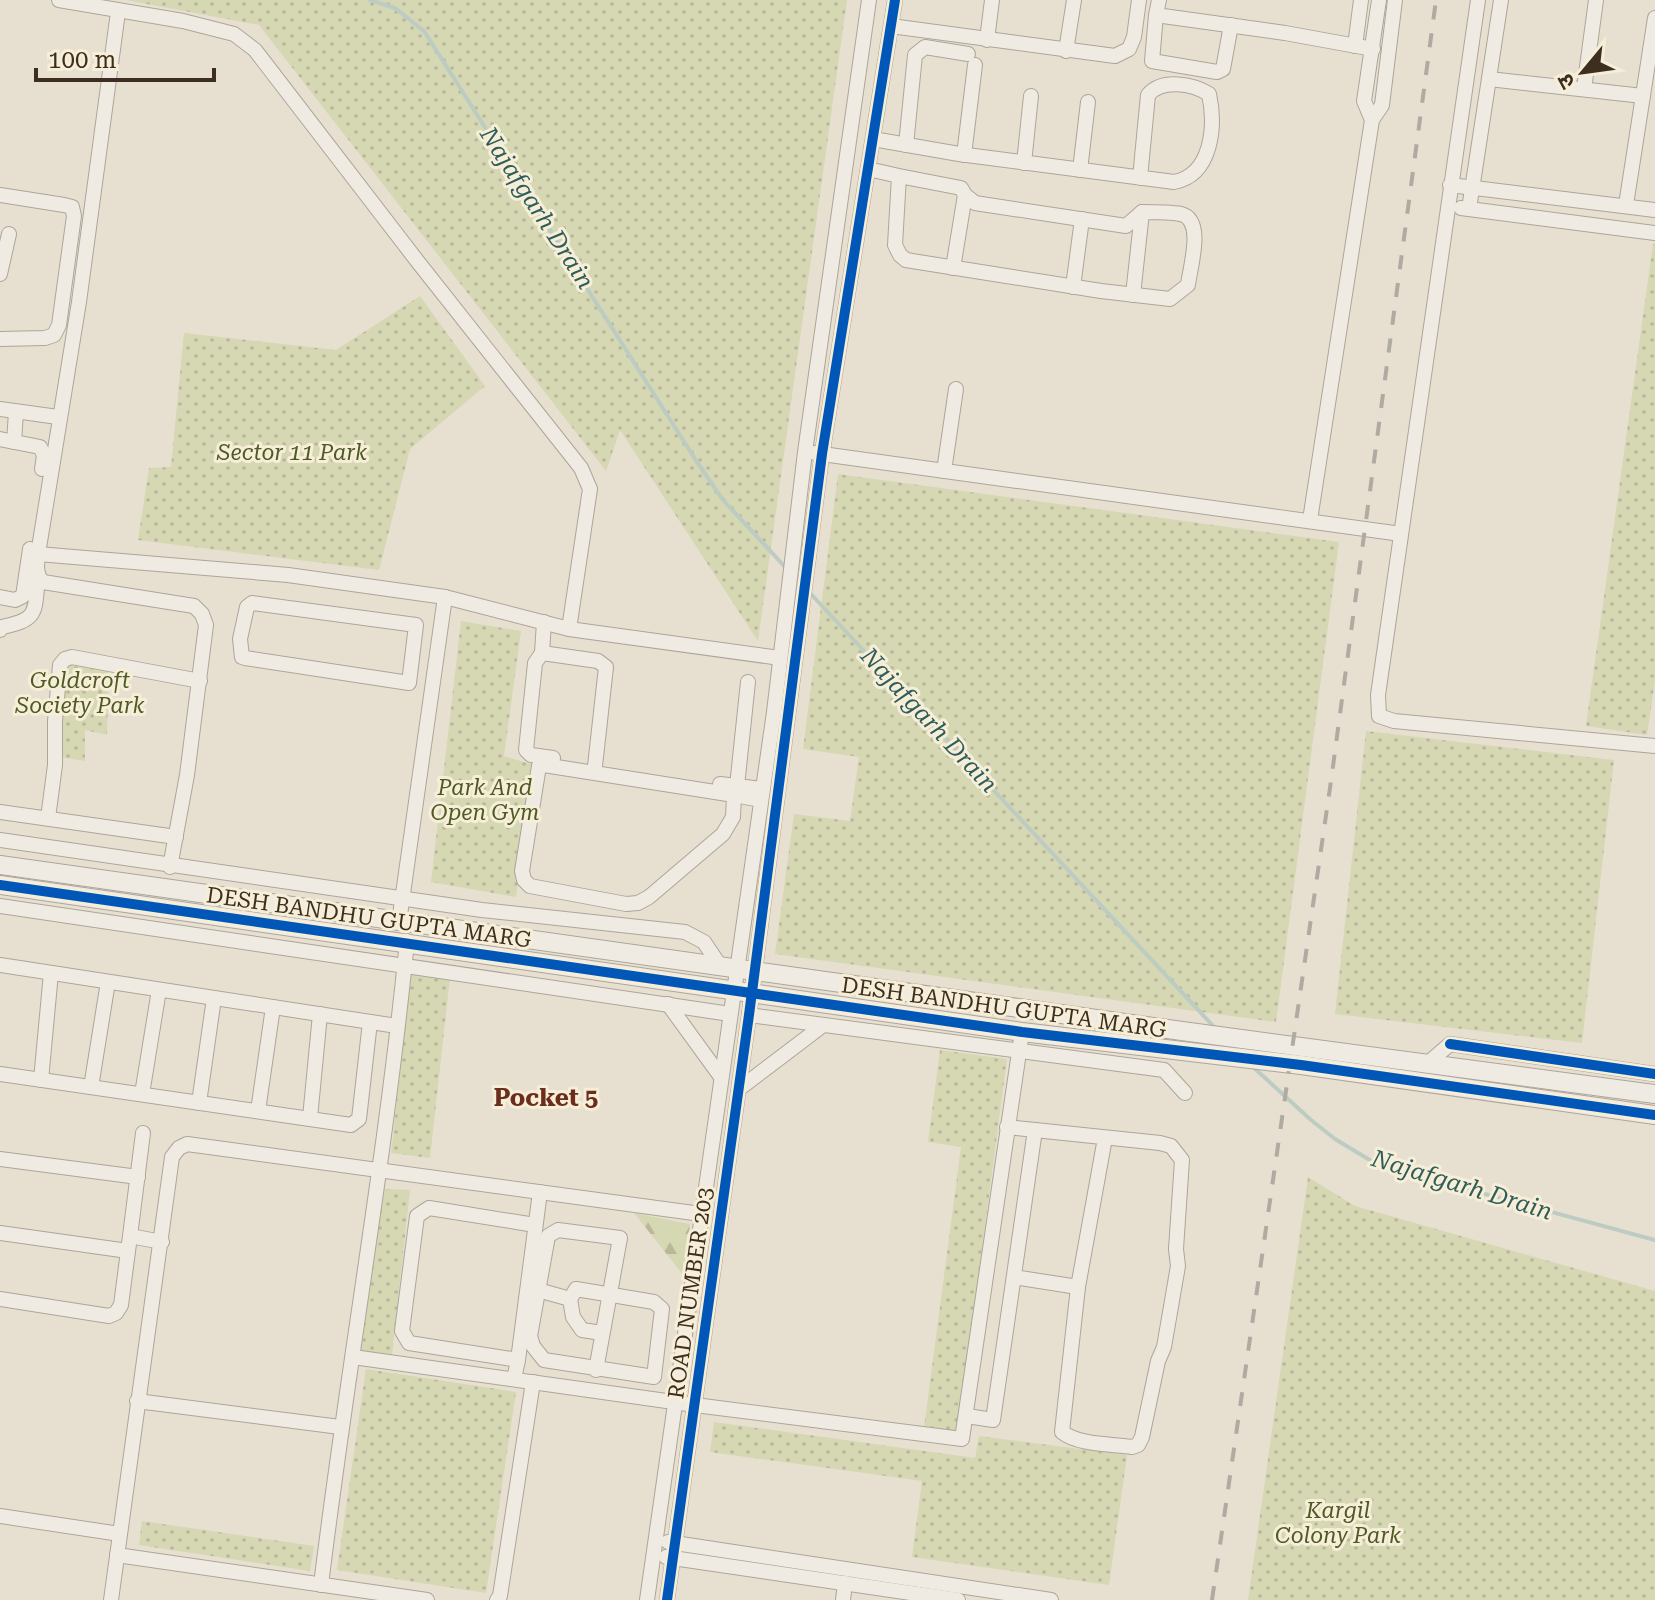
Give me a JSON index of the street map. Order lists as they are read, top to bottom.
{
  "streets": {
    "street": ["DESH BANDHU GUPTA MARG", "ROAD NUMBER 203"]
  },
  "crossings": [
    ["DESH BANDHU GUPTA MARG", "ROAD NUMBER 203"]
  ],
  "districts": ["Pocket 5"],
  "water": ["Najafgarh Drain"],
  "parks": [
    "Sector 11 Park",
    "Goldcroft Society Park",
    "Park And Open Gym",
    "Kargil Colony Park"
  ],
  "scale_bar": "100 m",
  "north": "bottom left"
}
